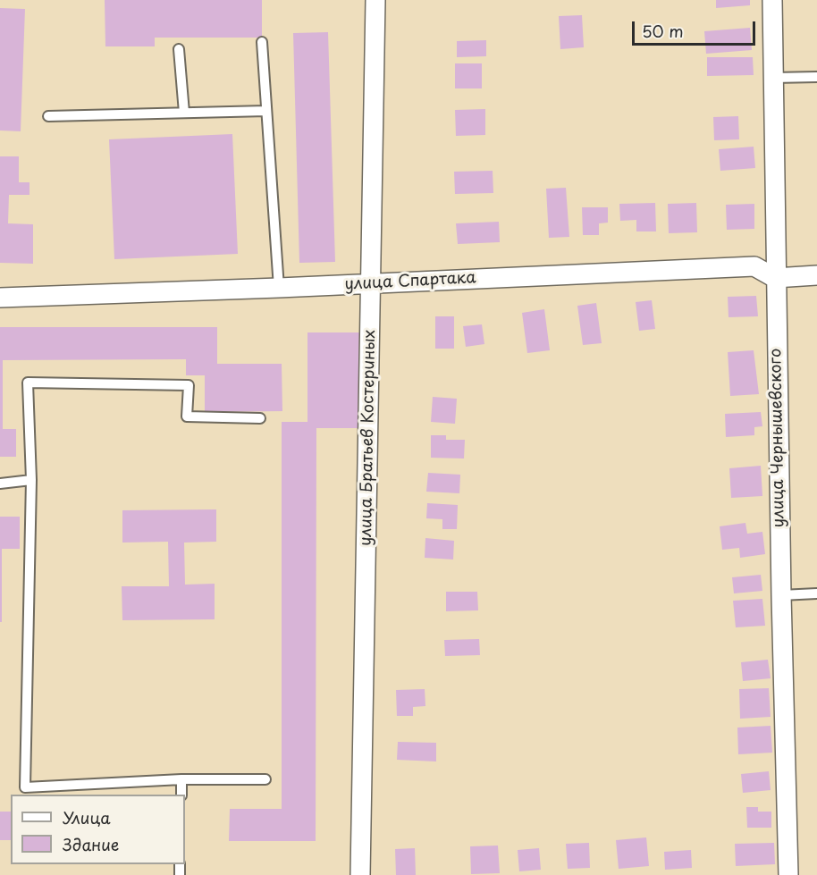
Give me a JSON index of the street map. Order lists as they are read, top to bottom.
{
  "streets": {
    "street": ["улица Спартака", "улица Братьев Костериных", "улица Чернышевского"]
  },
  "crossings": [
    ["улица Спартака", "улица Братьев Костериных"],
    ["улица Спартака", "улица Чернышевского"]
  ],
  "legend": ["Улица", "Здание"],
  "scale_bar": "50 m"
}
